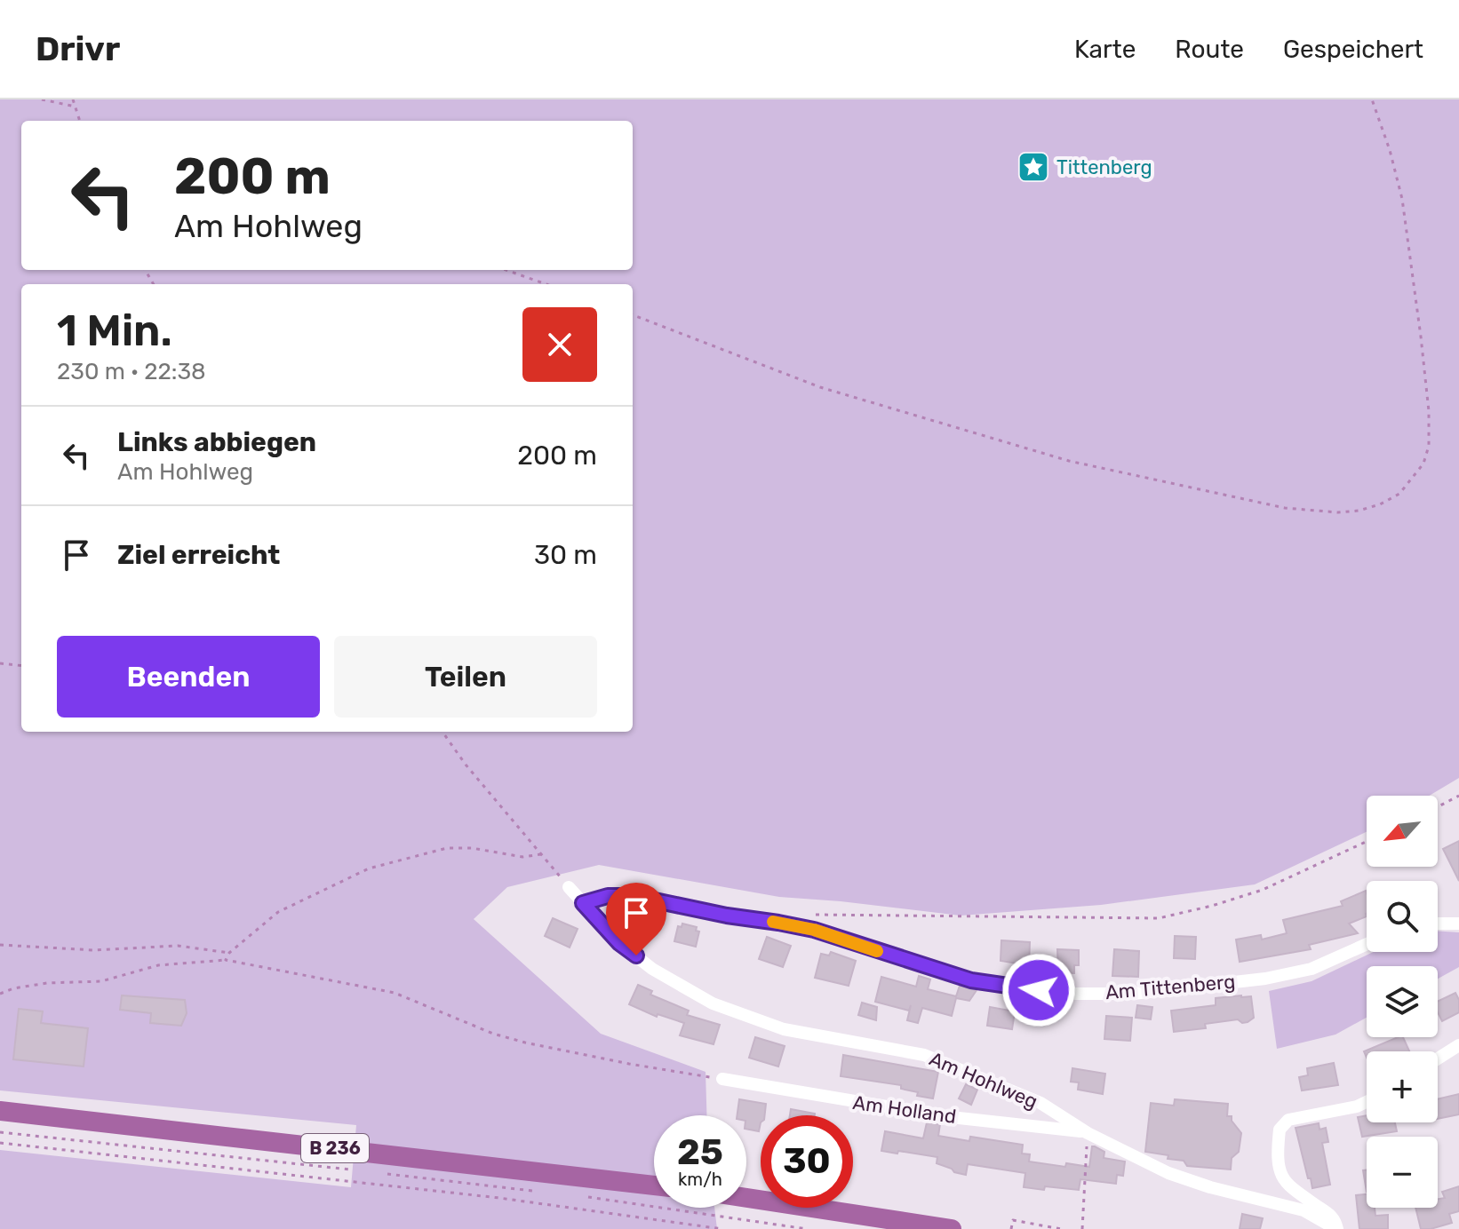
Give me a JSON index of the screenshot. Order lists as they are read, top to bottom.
{
  "streets": {
    "main road": ["B 236"],
    "street": ["Am Tittenberg", "Am Hohlweg", "Am Holland"]
  },
  "crossings": [
    ["Am Tittenberg", "Am Hohlweg"],
    ["Am Hohlweg", "Am Holland"]
  ],
  "places": {
    "place": ["Tittenberg"]
  },
  "north": "bottom left",
  "page": {
    "header": "Drivr",
    "nav": ["Karte", "Route", "Gespeichert"],
    "turn": ["200 m", "Am Hohlweg"],
    "heading": ["1 Min.", "230 m · 22:38"],
    "list": [
      {
        "name": "Links abbiegen",
        "note": "Am Hohlweg",
        "value": "200 m"
      },
      {
        "name": "Ziel erreicht",
        "value": "30 m"
      }
    ],
    "buttons": ["Beenden", "Teilen"],
    "map_buttons": ["+", "−"],
    "speed": "25 km/h",
    "limit": "30"
  }
}
